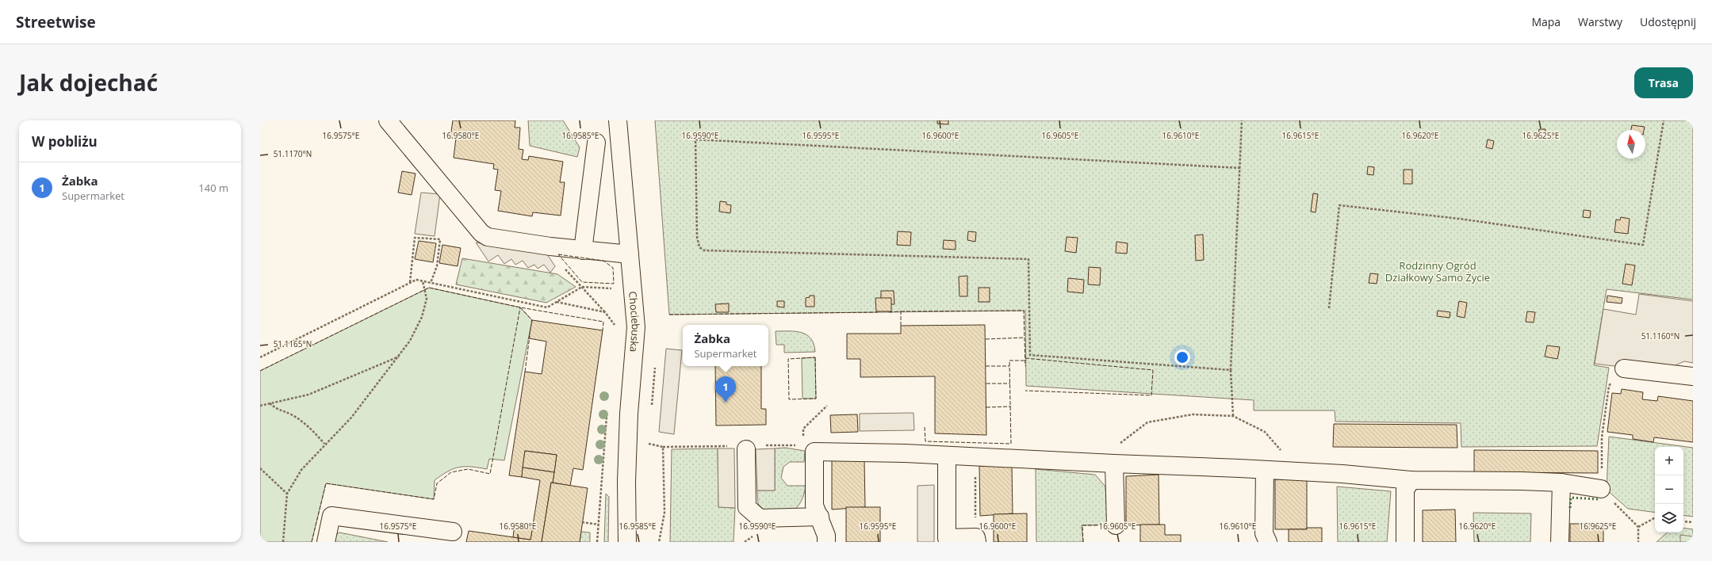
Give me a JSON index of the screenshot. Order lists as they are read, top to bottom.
{
  "streets": {
    "street": ["Chociebuska"]
  },
  "parks": ["Rodzinny Ogród Działkowy Samo Życie"],
  "north": "top",
  "page": {
    "header": "Streetwise",
    "nav": ["Mapa", "Warstwy", "Udostępnij"],
    "title": "Jak dojechać",
    "buttons": "Trasa",
    "heading": "W pobliżu",
    "list": [
      {
        "mark": "1",
        "name": "Żabka",
        "note": "Supermarket",
        "value": "140 m"
      }
    ],
    "popup": ["Żabka", "Supermarket"],
    "pins": "1",
    "map_buttons": ["+", "−"]
  },
  "coordinates": [
    "16.9575°E",
    "16.9580°E",
    "16.9585°E",
    "16.9590°E",
    "16.9595°E",
    "16.9600°E",
    "16.9605°E",
    "16.9610°E",
    "16.9615°E",
    "16.9620°E",
    "16.9625°E",
    "51.1170°N",
    "51.1160°N",
    "51.1165°N"
  ]
}
